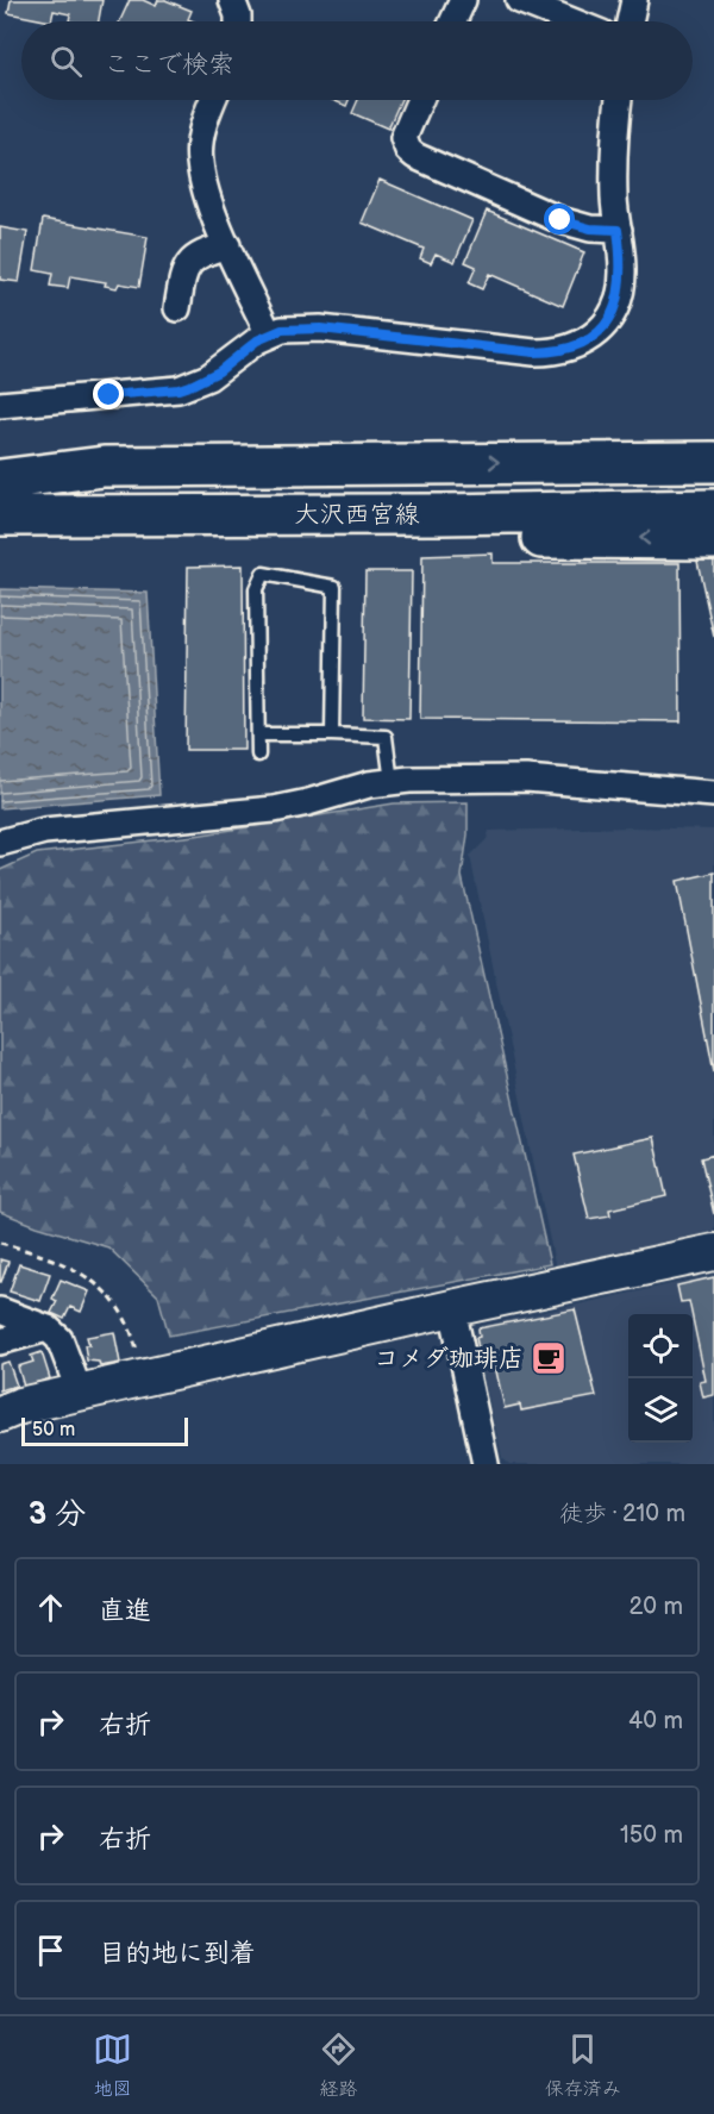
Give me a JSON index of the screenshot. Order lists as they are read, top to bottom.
{
  "streets": {
    "main road": ["大沢西宮線"]
  },
  "places": {
    "cafe": ["コメダ珈琲店"]
  },
  "scale_bar": "50 m",
  "page": {
    "search": "ここで検索",
    "scale": "50 m",
    "heading": ["3 分", "徒歩 · 210 m"],
    "list": [
      ["直進", "20 m"],
      ["右折", "40 m"],
      ["右折", "150 m"],
      "目的地に到着"
    ],
    "nav": ["地図", "経路", "保存済み"]
  }
}
